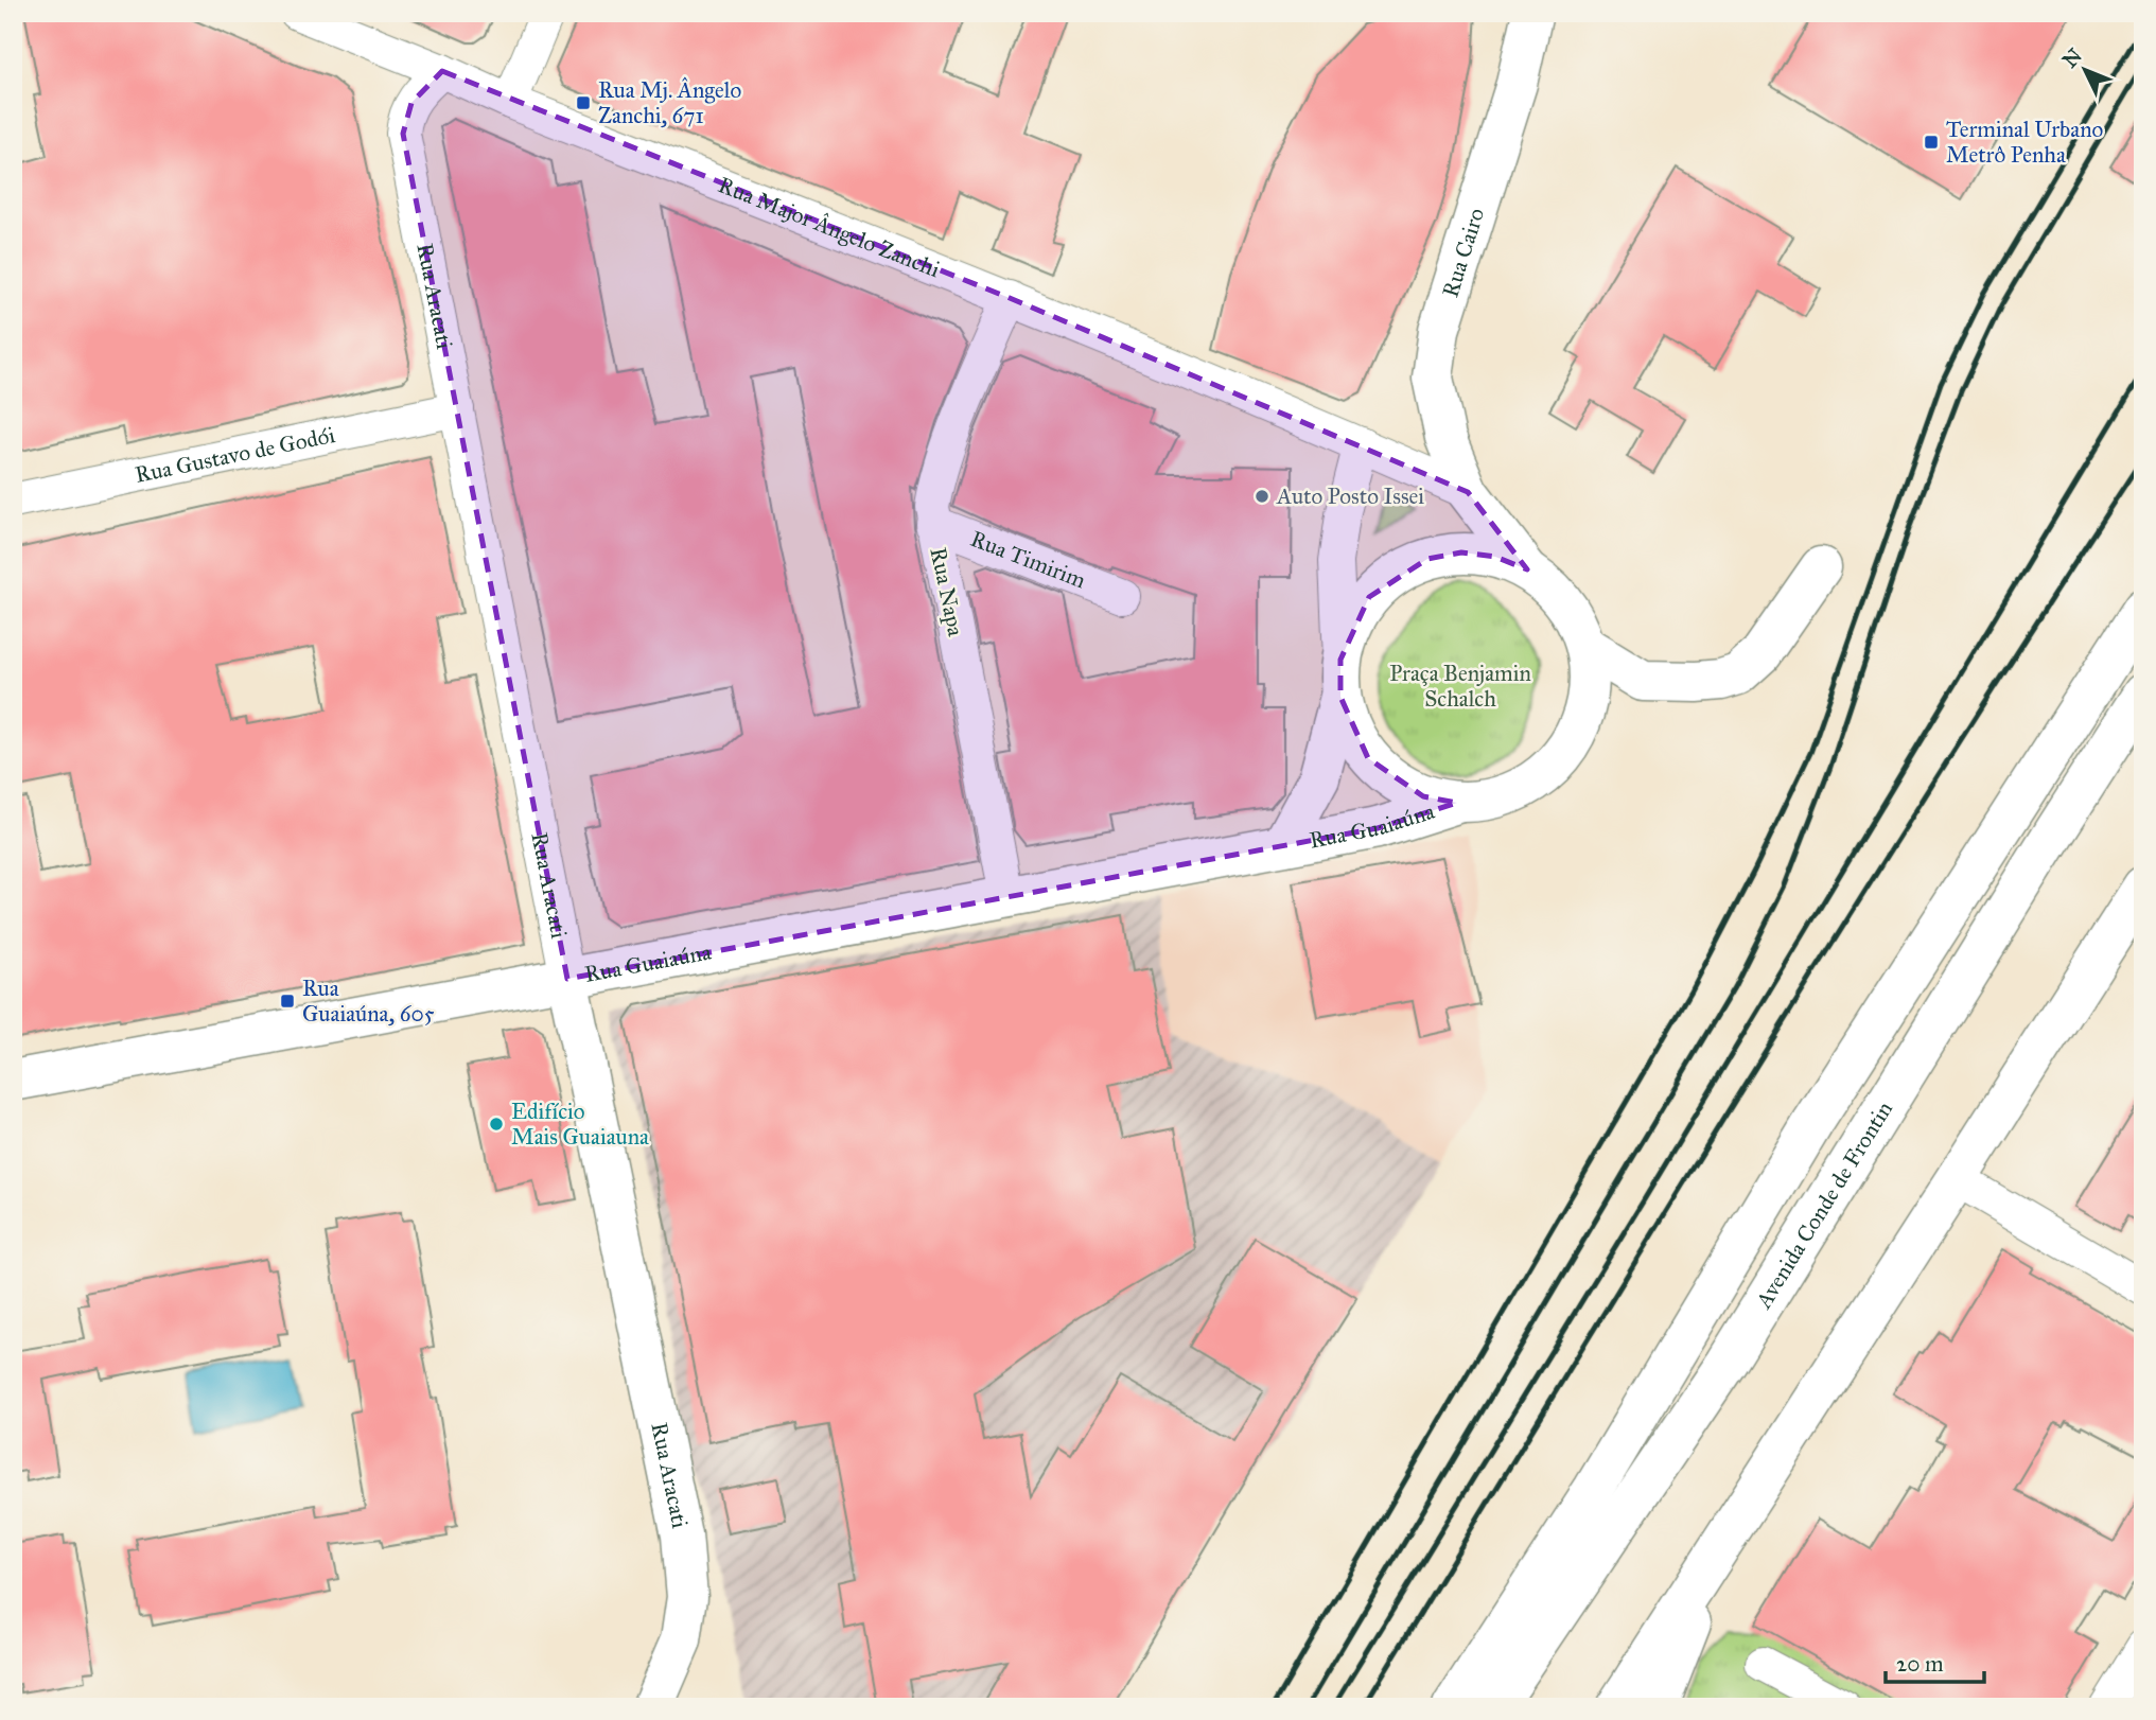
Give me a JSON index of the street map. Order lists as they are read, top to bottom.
{
  "streets": {
    "main road": [
      "Rua Major Ângelo Zanchi",
      "Rua Cairo",
      "Rua Aracati",
      "Rua Guaiaúna",
      "Avenida Conde de Frontin"
    ],
    "street": ["Rua Gustavo de Godói", "Rua Timirim", "Rua Napa"]
  },
  "crossings": [
    ["Rua Major Ângelo Zanchi", "Rua Cairo"],
    ["Rua Major Ângelo Zanchi", "Rua Aracati"],
    ["Rua Major Ângelo Zanchi", "Rua Napa"],
    ["Rua Major Ângelo Zanchi", "Rua Guaiaúna"],
    ["Rua Aracati", "Rua Gustavo de Godói"],
    ["Rua Aracati", "Rua Guaiaúna"],
    ["Rua Timirim", "Rua Napa"],
    ["Rua Napa", "Rua Guaiaúna"]
  ],
  "parks": ["Praça Benjamin Schalch"],
  "places": {
    "transit": ["Rua Mj. Ângelo Zanchi, 671", "Terminal Urbano Metrô Penha", "Rua Guaiaúna, 605"],
    "other": ["Auto Posto Issei", "Edifício Mais Guaiauna"]
  },
  "scale_bar": "20 m",
  "north": "top left"
}
